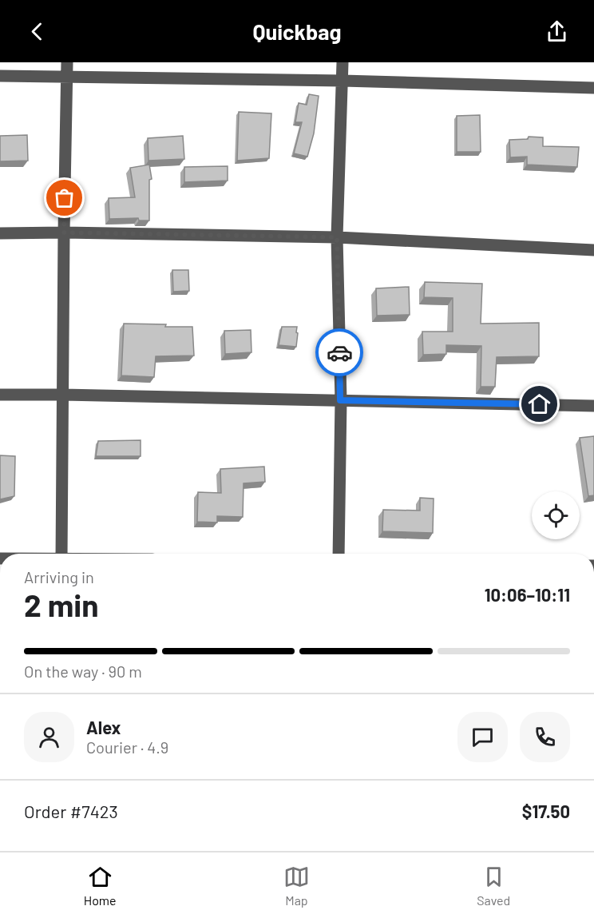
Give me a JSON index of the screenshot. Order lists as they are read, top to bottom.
{
  "page": {
    "header": "Quickbag",
    "heading": ["2 min", "Arriving in", "10:06–10:11"],
    "panel": [
      "Alex",
      "Courier · 4.9",
      "Order #7423",
      "$17.50"
    ],
    "bar": "On the way · 90 m",
    "tabs": ["Home", "Map", "Saved"]
  }
}
